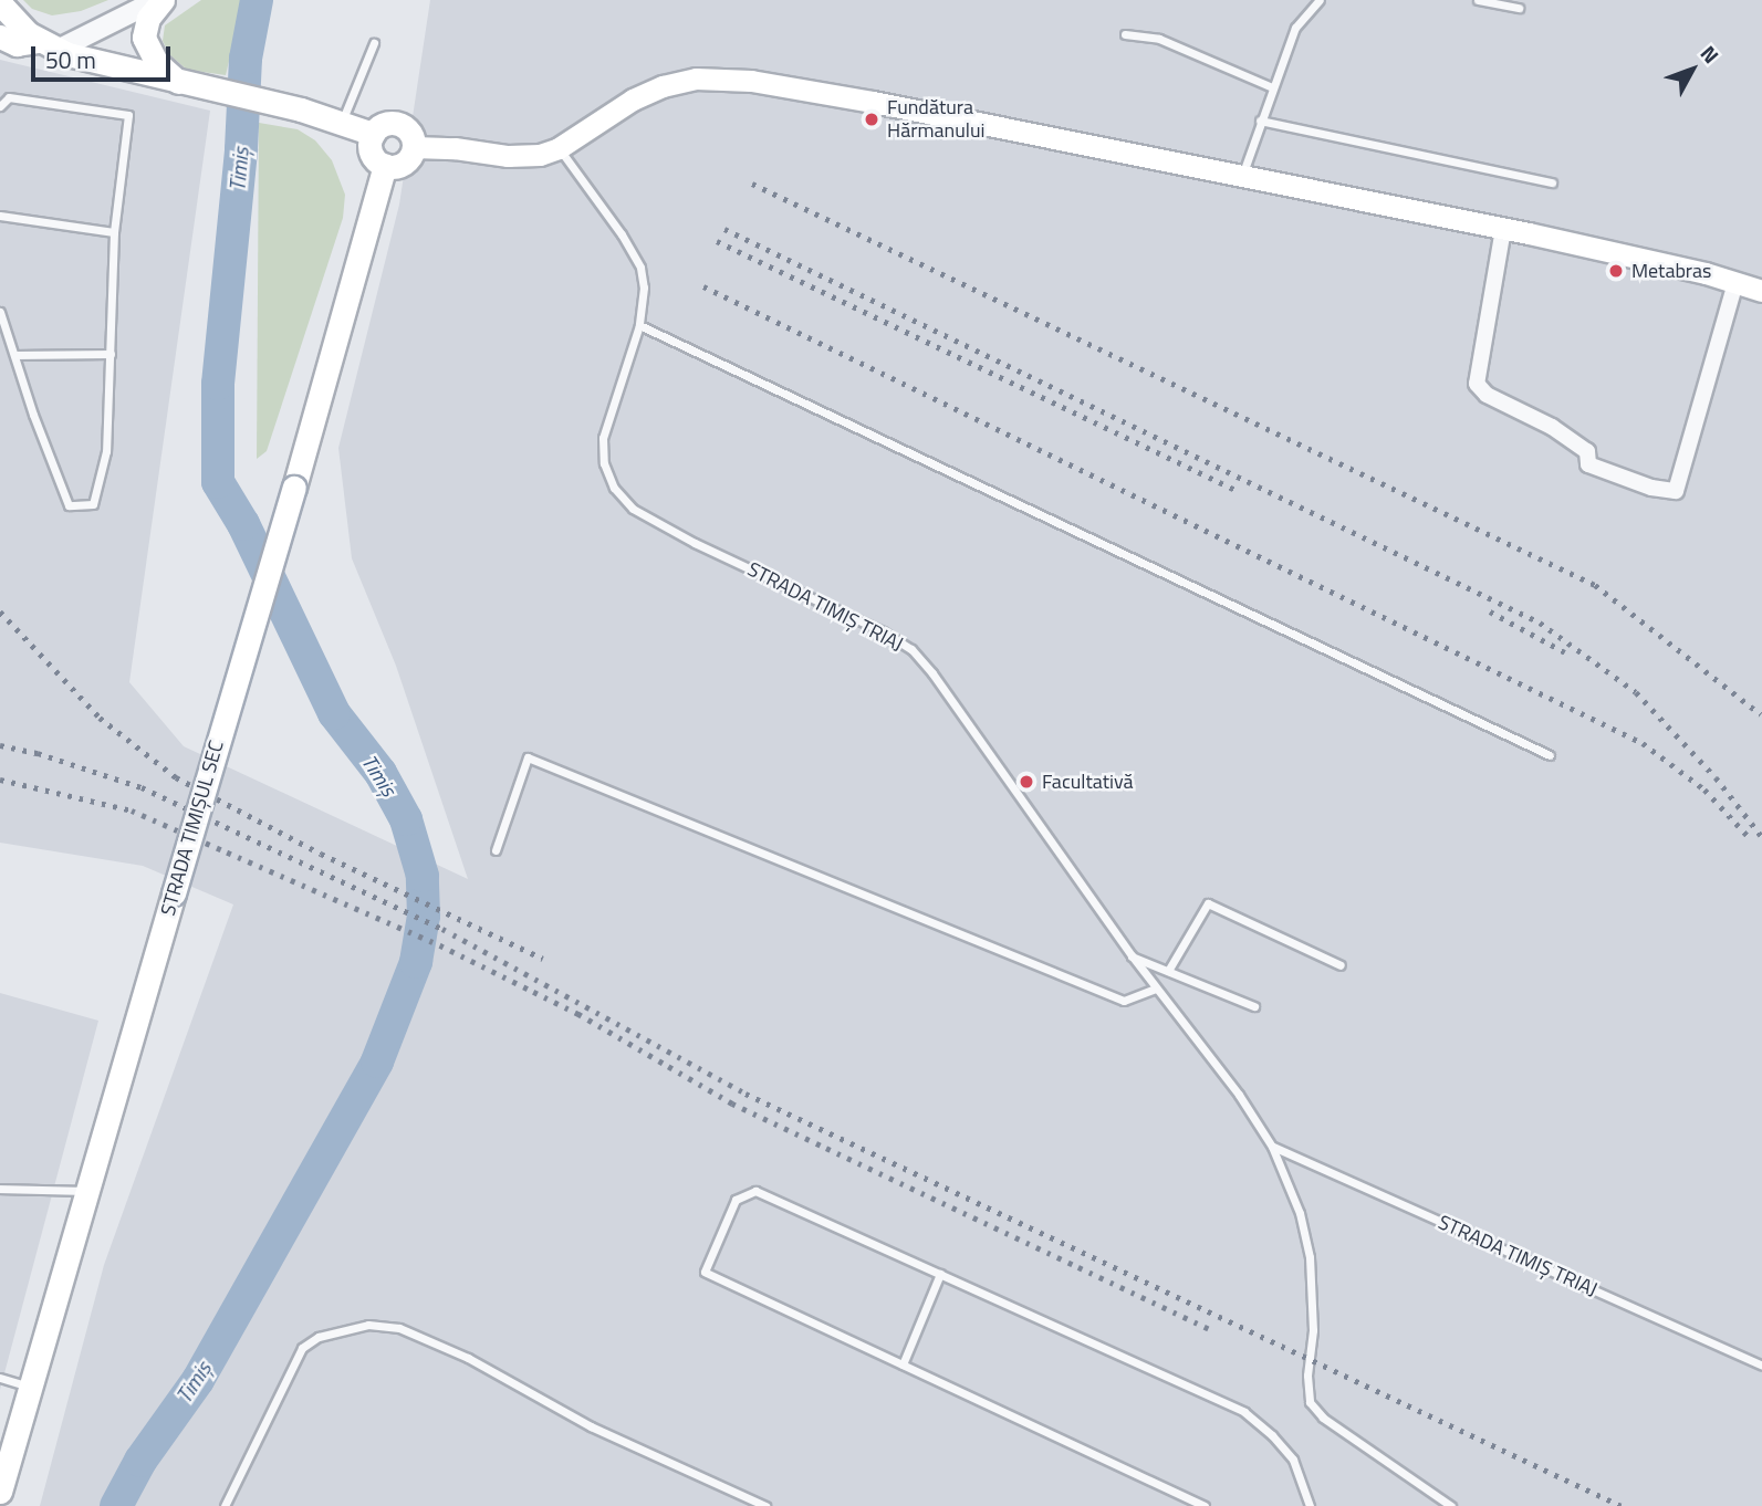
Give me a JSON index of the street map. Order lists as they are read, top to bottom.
{
  "streets": {
    "main road": ["STRADA TIMIȘUL SEC"],
    "lane": ["STRADA TIMIȘ TRIAJ"]
  },
  "water": ["Timiș"],
  "places": ["Fundătura Hărmanului", "Metabras", "Facultativă"],
  "scale_bar": "50 m",
  "north": "top right"
}
